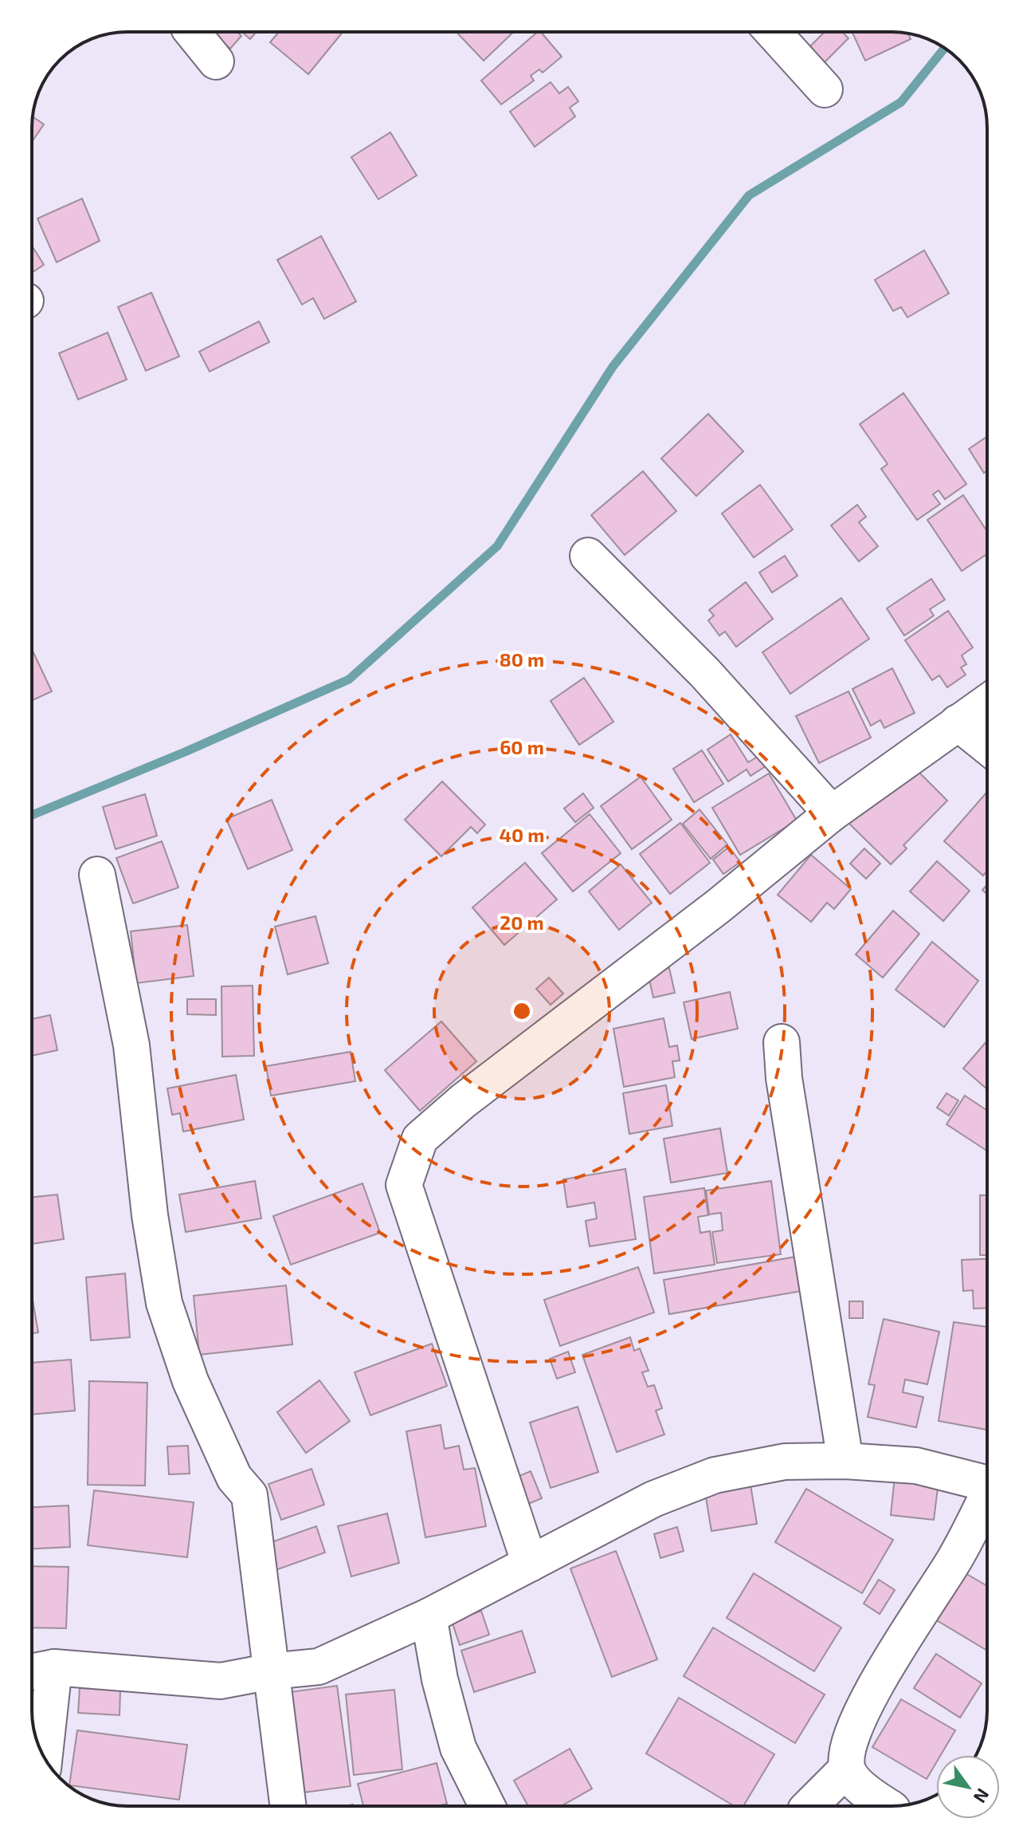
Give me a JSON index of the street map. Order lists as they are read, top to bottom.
{
  "north": "bottom right",
  "rings": [
    "80 m",
    "60 m",
    "40 m",
    "20 m"
  ]
}
